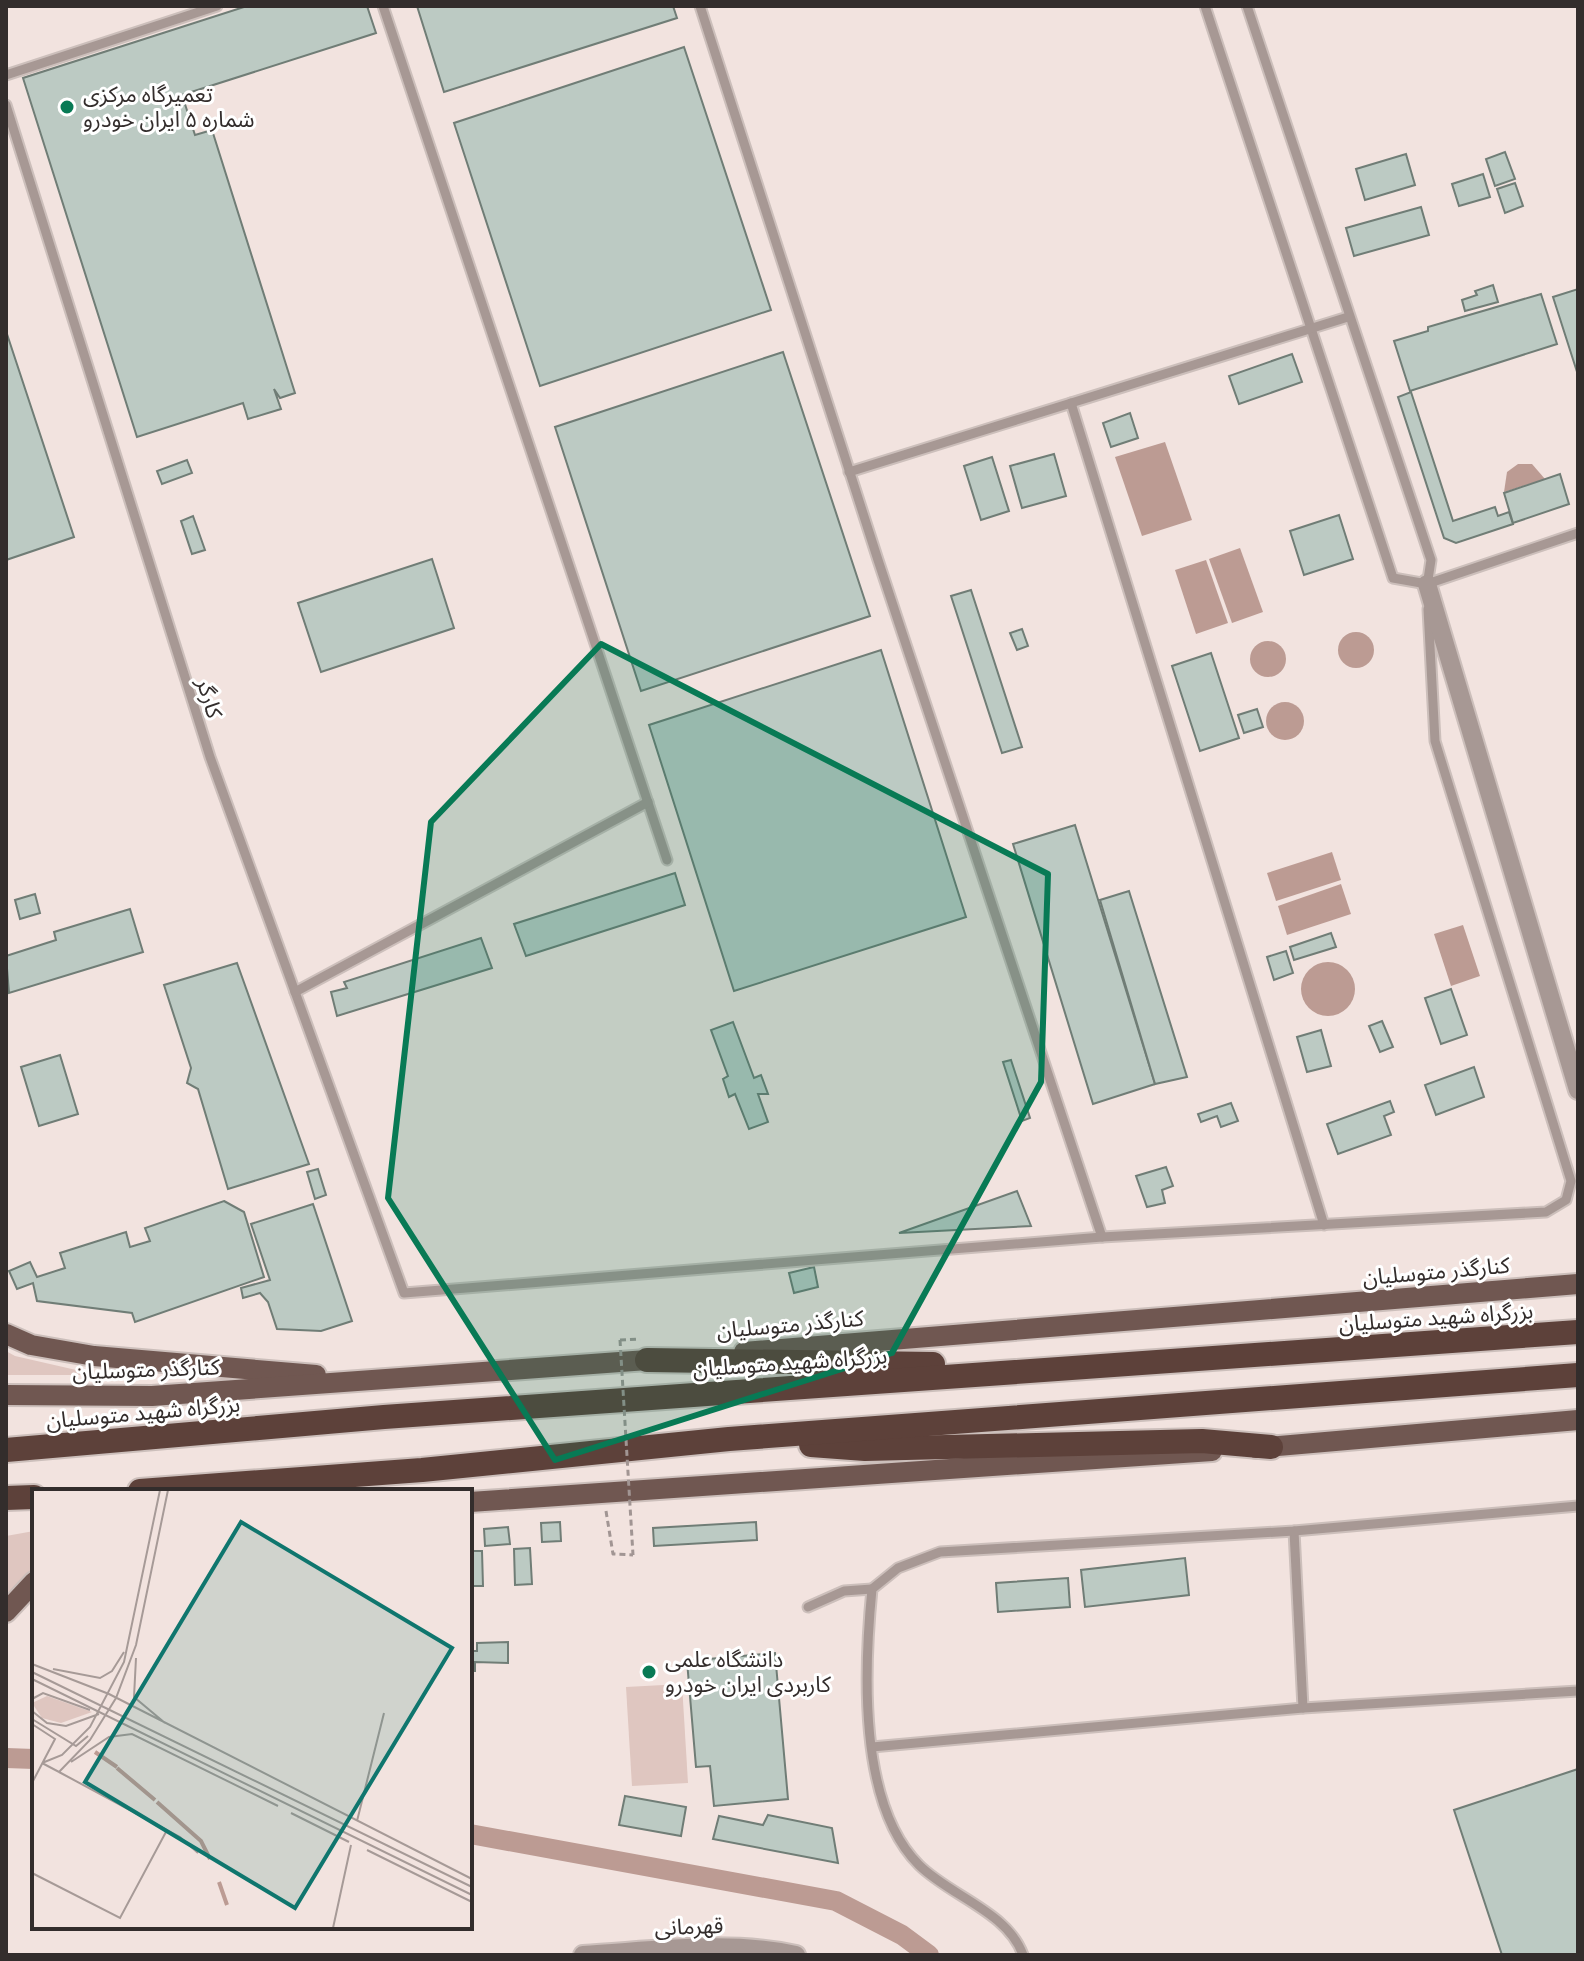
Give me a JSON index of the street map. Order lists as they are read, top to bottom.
{
  "streets": {
    "highway": ["بزرگراه شهید متوسلیان"],
    "main road": ["کنارگذر متوسلیان"],
    "street": ["قهرمانی"],
    "lane": ["کارگر"]
  },
  "places": ["تعمیرگاه مرکزی شماره ۵ ایران خودرو", "دانشگاه علمی کاربردی ایران خودرو"]
}
